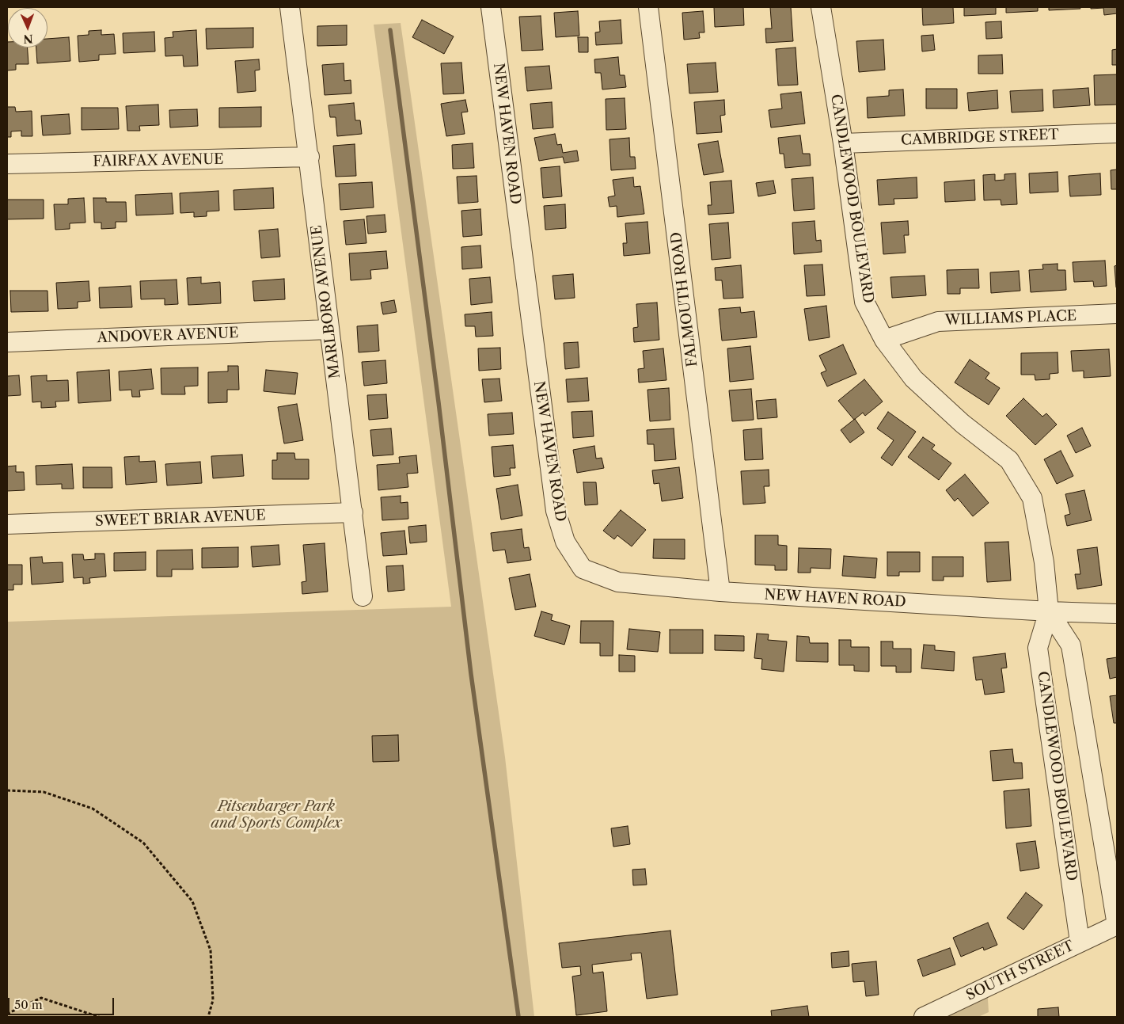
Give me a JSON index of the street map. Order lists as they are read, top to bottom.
{
  "streets": {
    "street": [
      "NEW HAVEN ROAD",
      "CAMBRIDGE STREET",
      "FAIRFAX AVENUE",
      "CANDLEWOOD BOULEVARD",
      "FALMOUTH ROAD",
      "MARLBORO AVENUE",
      "WILLIAMS PLACE",
      "ANDOVER AVENUE",
      "SWEET BRIAR AVENUE",
      "SOUTH STREET"
    ]
  },
  "crossings": [
    ["NEW HAVEN ROAD", "CANDLEWOOD BOULEVARD"],
    ["NEW HAVEN ROAD", "FALMOUTH ROAD"],
    ["CAMBRIDGE STREET", "CANDLEWOOD BOULEVARD"],
    ["FAIRFAX AVENUE", "MARLBORO AVENUE"],
    ["CANDLEWOOD BOULEVARD", "WILLIAMS PLACE"],
    ["CANDLEWOOD BOULEVARD", "SOUTH STREET"],
    ["MARLBORO AVENUE", "ANDOVER AVENUE"],
    ["MARLBORO AVENUE", "SWEET BRIAR AVENUE"]
  ],
  "parks": ["Pitsenbarger Park and Sports Complex"],
  "scale_bar": "50 m",
  "north": "bottom"
}
